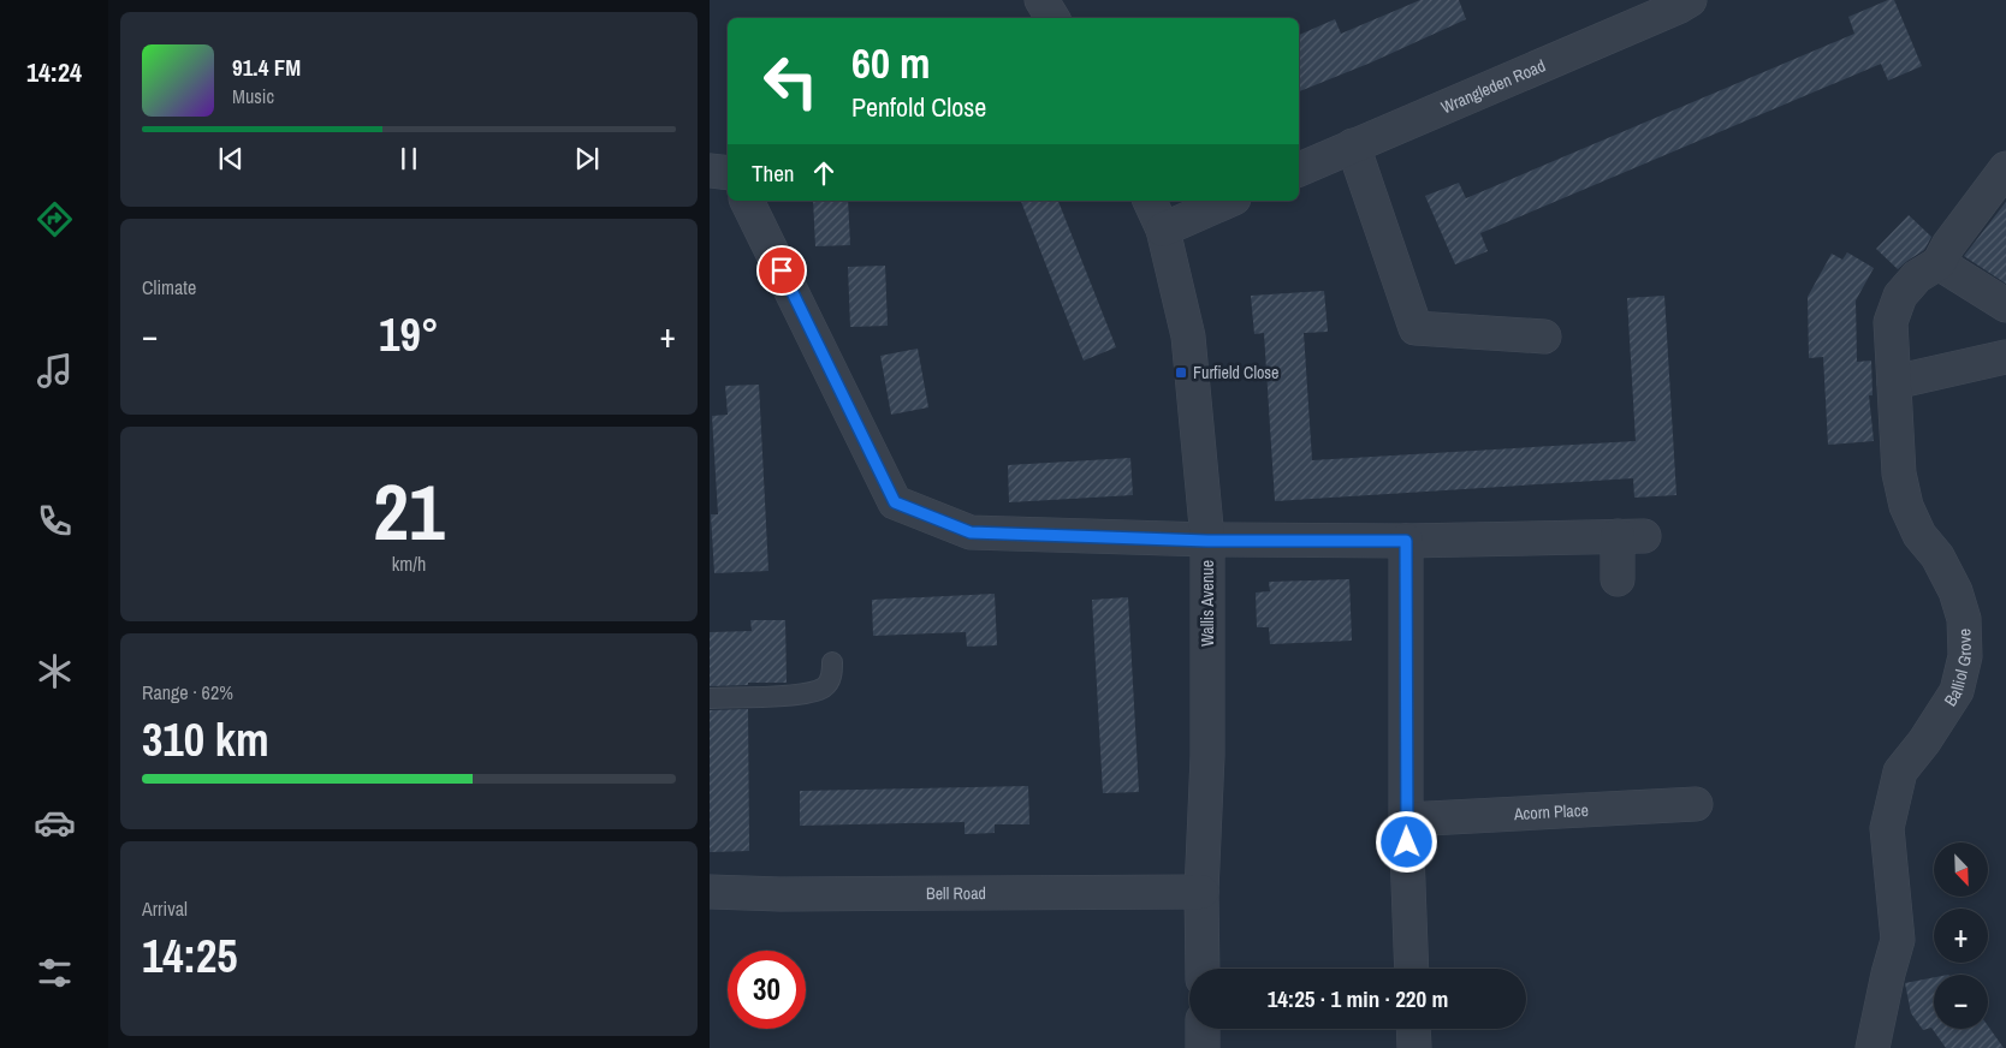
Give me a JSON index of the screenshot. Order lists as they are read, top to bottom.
{
  "streets": {
    "street": [
      "Wrangleden Road",
      "Wallis Avenue",
      "Balliol Grove",
      "Acorn Place",
      "Bell Road"
    ]
  },
  "crossings": [
    ["Wallis Avenue", "Bell Road"]
  ],
  "places": {
    "transit": ["Furfield Close"]
  },
  "north": "bottom right",
  "page": {
    "tabs": "14:24",
    "turn": ["60 m", "Penfold Close"],
    "song": ["91.4 FM", "Music"],
    "then": "Then",
    "tile": [
      "Climate",
      ["21", "km/h"],
      ["Range · 62%", "310 km"],
      ["Arrival", "14:25"]
    ],
    "heat": ["−", "19°", "+"],
    "map_buttons": ["+", "−"],
    "limit": "30",
    "trip": "14:25 · 1 min · 220 m"
  }
}
